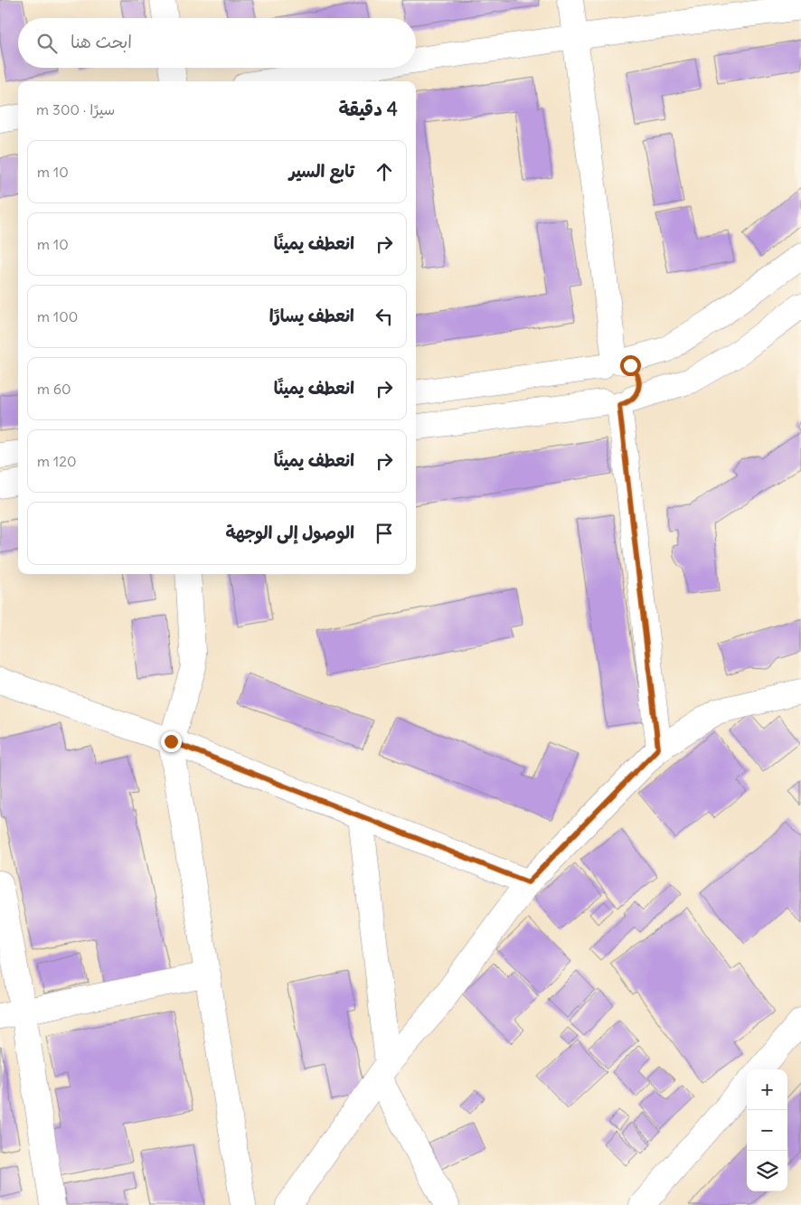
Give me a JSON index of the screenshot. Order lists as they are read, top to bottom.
{
  "page": {
    "search": "ابحث هنا",
    "heading": ["4 دقيقة", "سيرًا · 300 m"],
    "list": [
      ["تابع السير", "10 m"],
      ["انعطف يمينًا", "10 m"],
      ["انعطف يسارًا", "100 m"],
      ["انعطف يمينًا", "60 m"],
      ["انعطف يمينًا", "120 m"],
      "الوصول إلى الوجهة"
    ],
    "map_buttons": ["+", "−"]
  }
}
